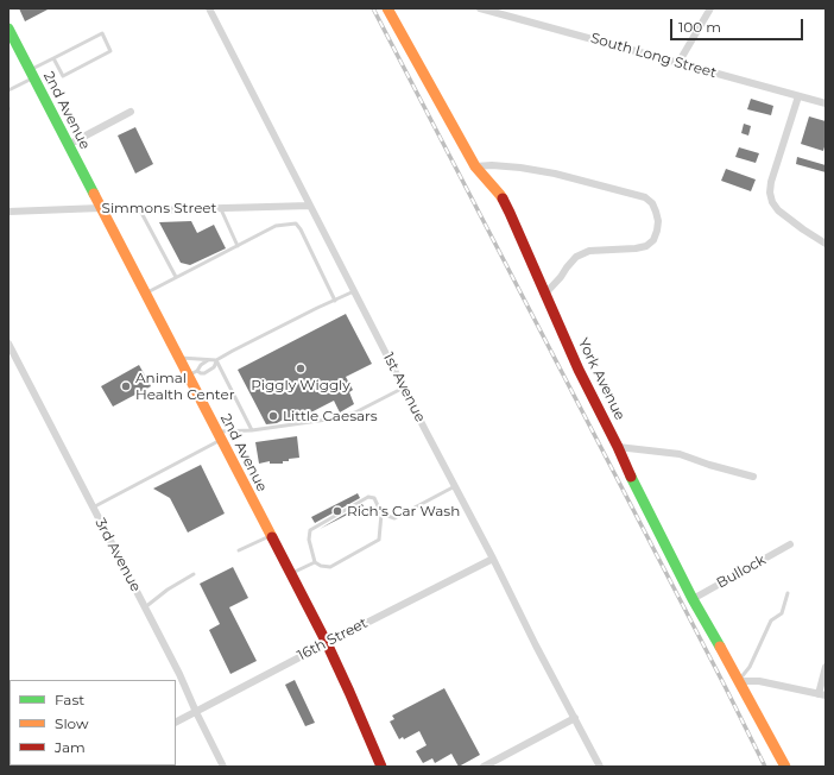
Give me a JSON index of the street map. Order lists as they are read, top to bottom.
{
  "streets": {
    "street": [
      "South Long Street",
      "2nd Avenue",
      "Simmons Street",
      "York Avenue",
      "1st Avenue",
      "3rd Avenue",
      "Bullock",
      "16th Street"
    ]
  },
  "crossings": [
    ["2nd Avenue", "Simmons Street"],
    ["2nd Avenue", "16th Street"],
    ["Simmons Street", "1st Avenue"],
    ["York Avenue", "Bullock"],
    ["1st Avenue", "16th Street"],
    ["3rd Avenue", "16th Street"]
  ],
  "places": [
    "Piggly Wiggly",
    "Animal Health Center",
    "Little Caesars",
    "Rich's Car Wash"
  ],
  "legend": ["Fast", "Slow", "Jam"],
  "scale_bar": "100 m"
}
